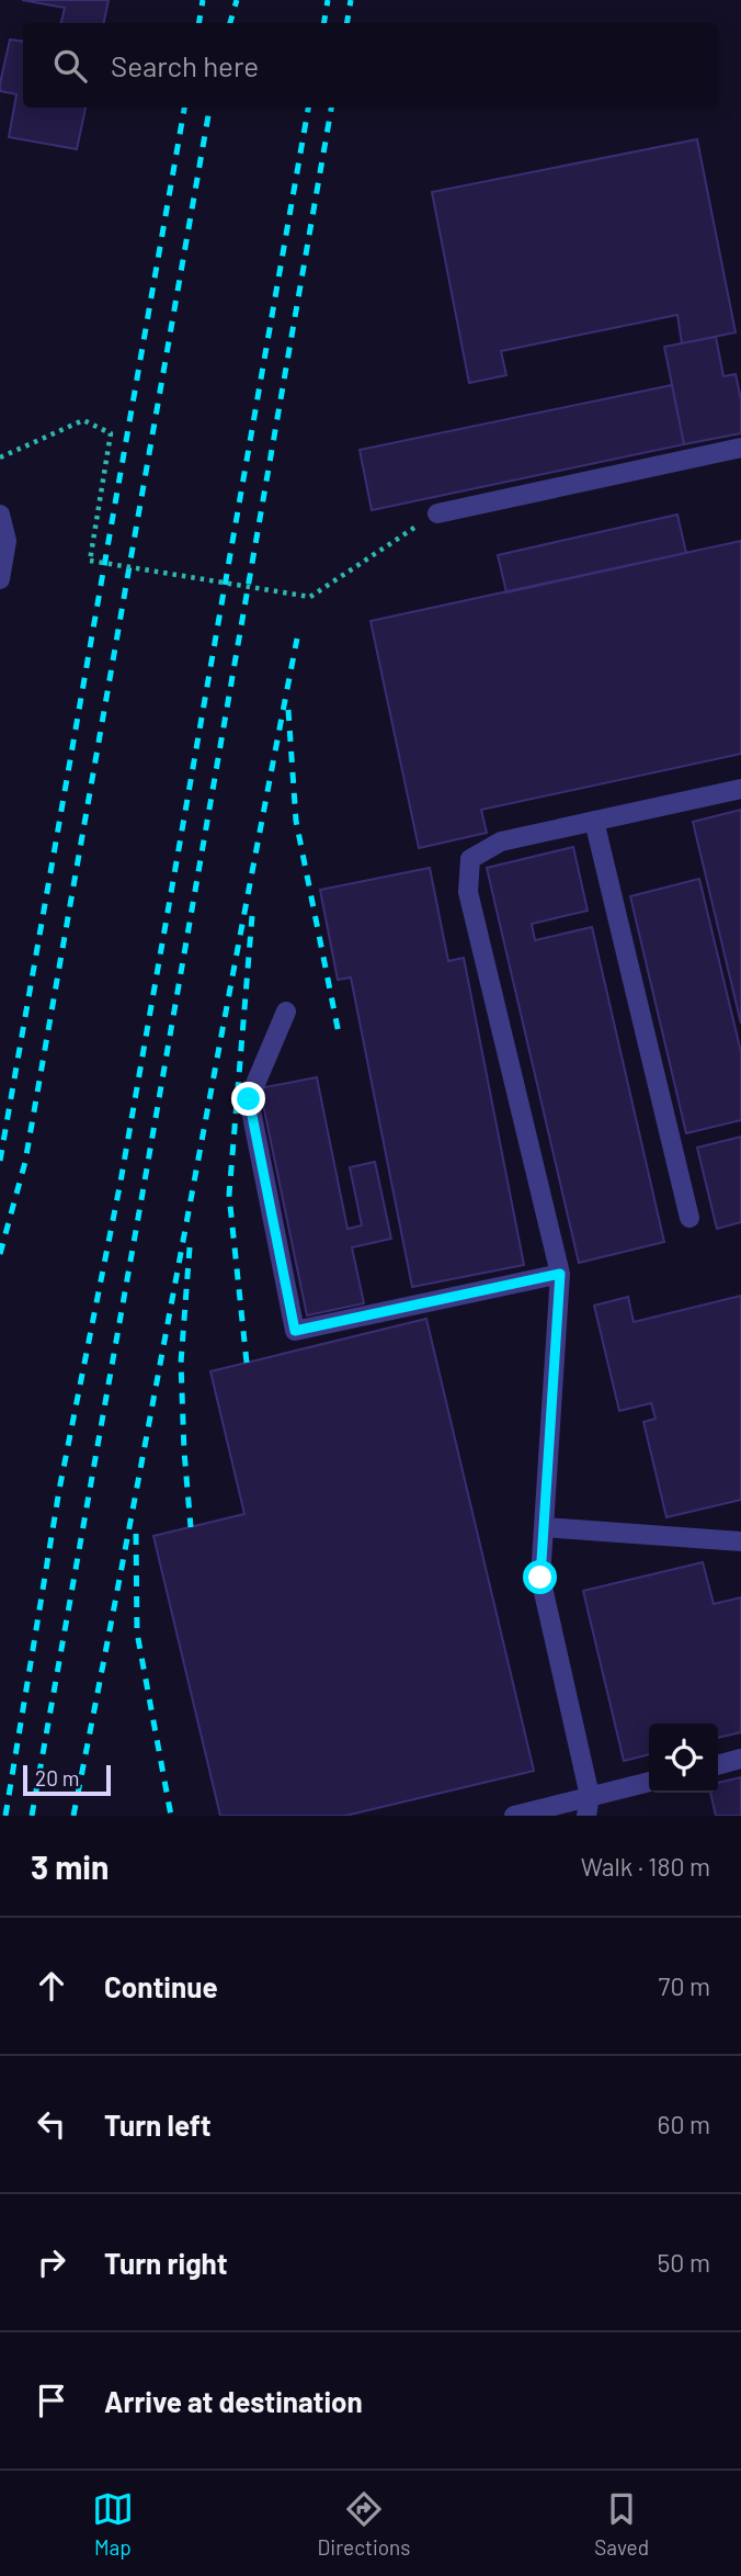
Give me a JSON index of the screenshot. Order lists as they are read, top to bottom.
{
  "scale_bar": "20 m",
  "page": {
    "search": "Search here",
    "scale": "20 m",
    "heading": ["3 min", "Walk · 180 m"],
    "list": [
      ["Continue", "70 m"],
      ["Turn left", "60 m"],
      ["Turn right", "50 m"],
      "Arrive at destination"
    ],
    "nav": ["Map", "Directions", "Saved"]
  }
}
